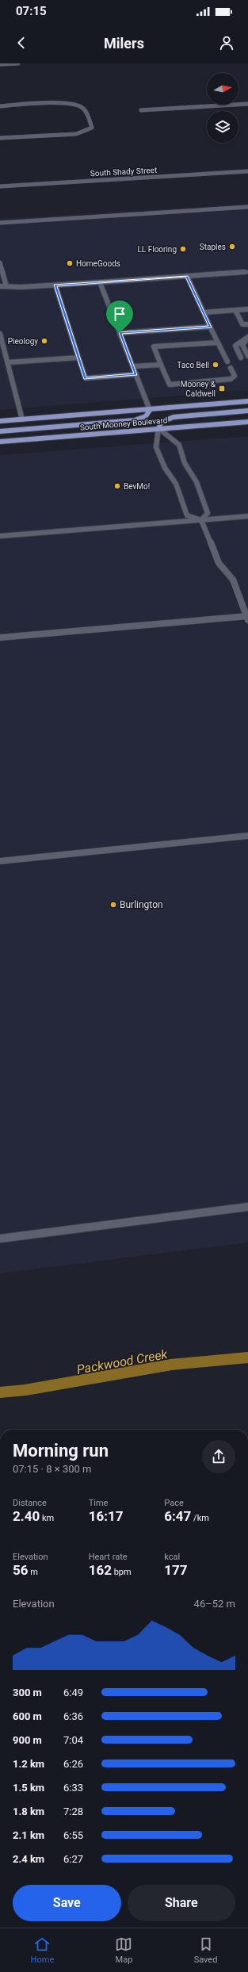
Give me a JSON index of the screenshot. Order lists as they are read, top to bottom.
{
  "streets": {
    "main road": ["South Mooney Boulevard"],
    "street": ["South Shady Street"]
  },
  "water": ["Packwood Creek"],
  "places": {
    "other": [
      "Staples",
      "LL Flooring",
      "HomeGoods",
      "Pieology",
      "Taco Bell",
      "BevMo!",
      "Burlington"
    ],
    "transit": ["Mooney & Caldwell"]
  },
  "north": "right",
  "page": {
    "status": "07:15",
    "header": "Milers",
    "heading": ["Morning run", "07:15 · 8 × 300 m"],
    "stats": [
      ["Distance", "2.40 km"],
      ["Time", "16:17"],
      ["Pace", "6:47 /km"],
      ["Elevation", "56 m"],
      ["Heart rate", "162 bpm"],
      ["kcal", "177"]
    ],
    "chart": ["Elevation", "46–52 m"],
    "list": [
      {
        "name": "300 m",
        "note": "6:49"
      },
      {
        "name": "600 m",
        "note": "6:36"
      },
      {
        "name": "900 m",
        "note": "7:04"
      },
      {
        "name": "1.2 km",
        "note": "6:26"
      },
      {
        "name": "1.5 km",
        "note": "6:33"
      },
      {
        "name": "1.8 km",
        "note": "7:28"
      },
      {
        "name": "2.1 km",
        "note": "6:55"
      },
      {
        "name": "2.4 km",
        "note": "6:27"
      }
    ],
    "buttons": ["Save", "Share"],
    "tabs": ["Home", "Map", "Saved"]
  }
}
